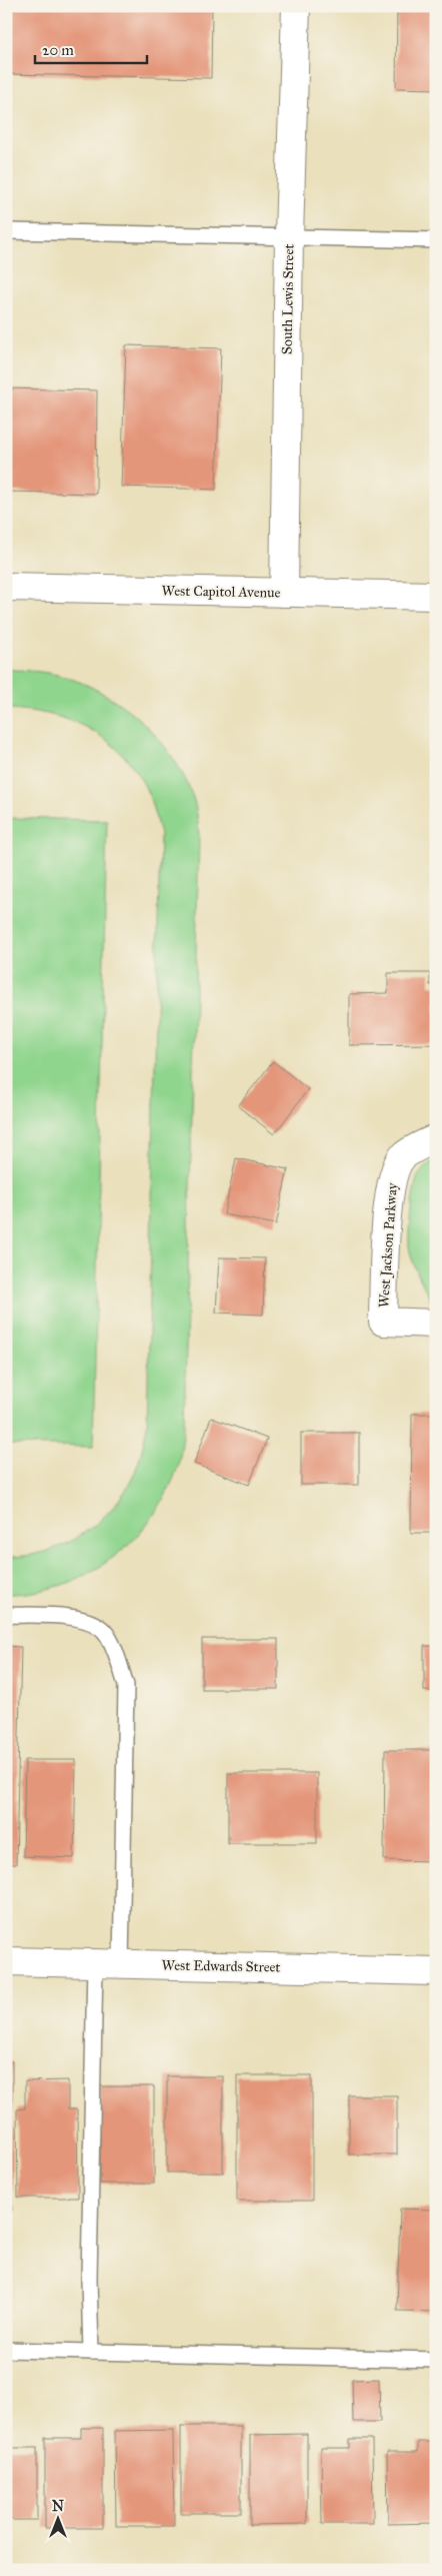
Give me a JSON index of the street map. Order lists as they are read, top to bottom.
{
  "streets": {
    "street": [
      "South Lewis Street",
      "West Capitol Avenue",
      "West Jackson Parkway",
      "West Edwards Street"
    ]
  },
  "crossings": [
    ["South Lewis Street", "West Capitol Avenue"]
  ],
  "scale_bar": "20 m",
  "north": "top"
}
